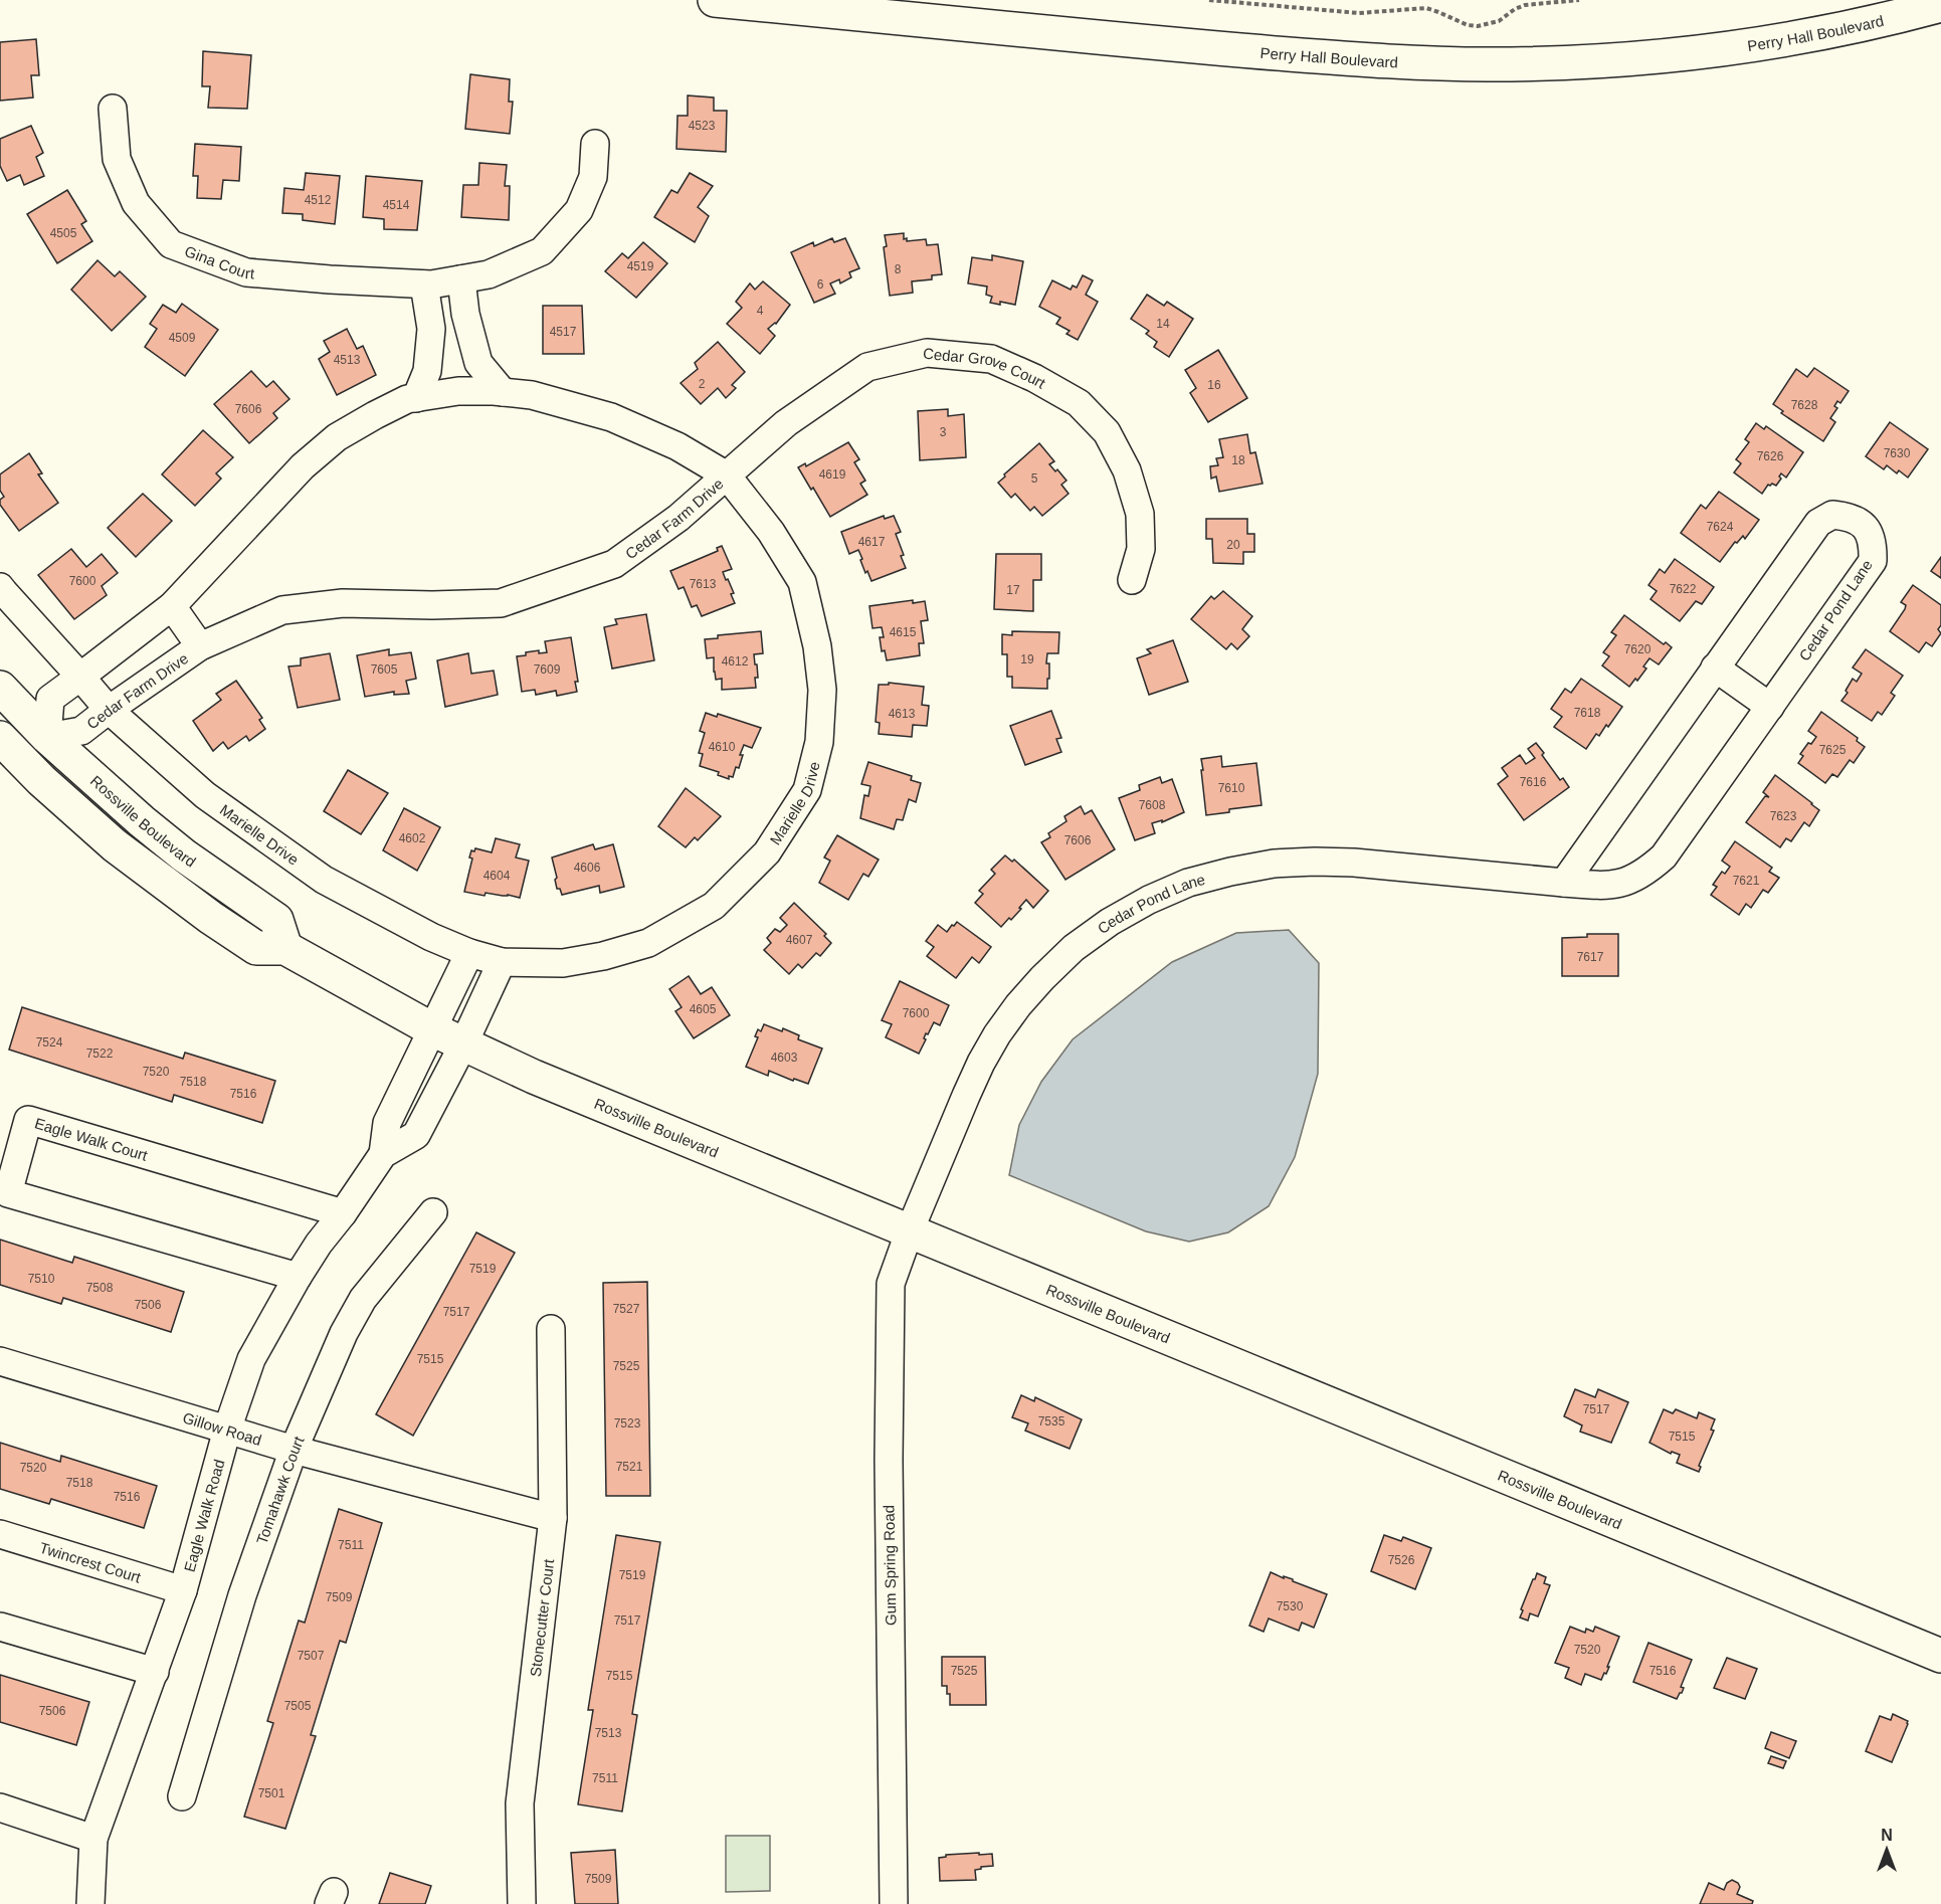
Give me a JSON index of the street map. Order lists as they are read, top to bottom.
{
  "streets": {
    "main road": ["Perry Hall Boulevard", "Rossville Boulevard"],
    "street": [
      "Gina Court",
      "Cedar Grove Court",
      "Cedar Farm Drive",
      "Cedar Pond Lane",
      "Marielle Drive",
      "Eagle Walk Court",
      "Gillow Road",
      "Tomahawk Court",
      "Eagle Walk Road",
      "Twincrest Court",
      "Gum Spring Road",
      "Stonecutter Court"
    ]
  },
  "crossings": [
    ["Cedar Grove Court", "Cedar Farm Drive"],
    ["Cedar Grove Court", "Marielle Drive"],
    ["Cedar Farm Drive", "Marielle Drive"],
    ["Cedar Farm Drive", "Rossville Boulevard"],
    ["Cedar Pond Lane", "Rossville Boulevard"],
    ["Cedar Pond Lane", "Gum Spring Road"],
    ["Rossville Boulevard", "Eagle Walk Road"],
    ["Rossville Boulevard", "Gum Spring Road"],
    ["Eagle Walk Court", "Eagle Walk Road"],
    ["Gillow Road", "Tomahawk Court"],
    ["Gillow Road", "Eagle Walk Road"],
    ["Gillow Road", "Stonecutter Court"],
    ["Eagle Walk Road", "Twincrest Court"]
  ],
  "house_numbers": [
    "4523",
    "4512",
    "4514",
    "4505",
    "4519",
    "8",
    "6",
    "4",
    "14",
    "4517",
    "4509",
    "4513",
    "2",
    "16",
    "7628",
    "7606",
    "3",
    "7630",
    "7626",
    "18",
    "4619",
    "5",
    "7624",
    "4617",
    "20",
    "7600",
    "7613",
    "7622",
    "17",
    "4615",
    "7620",
    "19",
    "4612",
    "7605",
    "7609",
    "7618",
    "4613",
    "4610",
    "7625",
    "7616",
    "7610",
    "7608",
    "7623",
    "4602",
    "7606",
    "4606",
    "4604",
    "7621",
    "4607",
    "7617",
    "4605",
    "7600",
    "7524",
    "7522",
    "4603",
    "7520",
    "7518",
    "7516",
    "7519",
    "7510",
    "7508",
    "7506",
    "7527",
    "7517",
    "7515",
    "7525",
    "7517",
    "7535",
    "7523",
    "7515",
    "7521",
    "7520",
    "7518",
    "7516",
    "7511",
    "7526",
    "7519",
    "7509",
    "7530",
    "7517",
    "7520",
    "7507",
    "7525",
    "7516",
    "7515",
    "7505",
    "7506",
    "7513",
    "7511",
    "7501",
    "7509"
  ],
  "north": "top"
}
